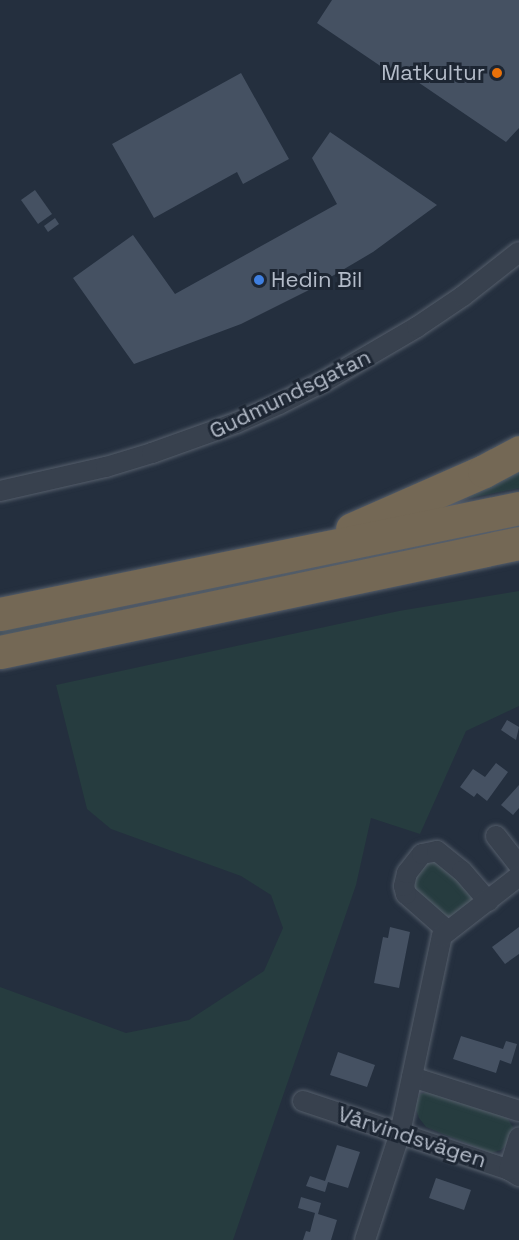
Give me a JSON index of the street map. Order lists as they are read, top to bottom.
{
  "streets": {
    "street": ["Gudmundsgatan", "Vårvindsvägen"]
  },
  "places": ["Matkultur", "Hedin Bil"]
}
